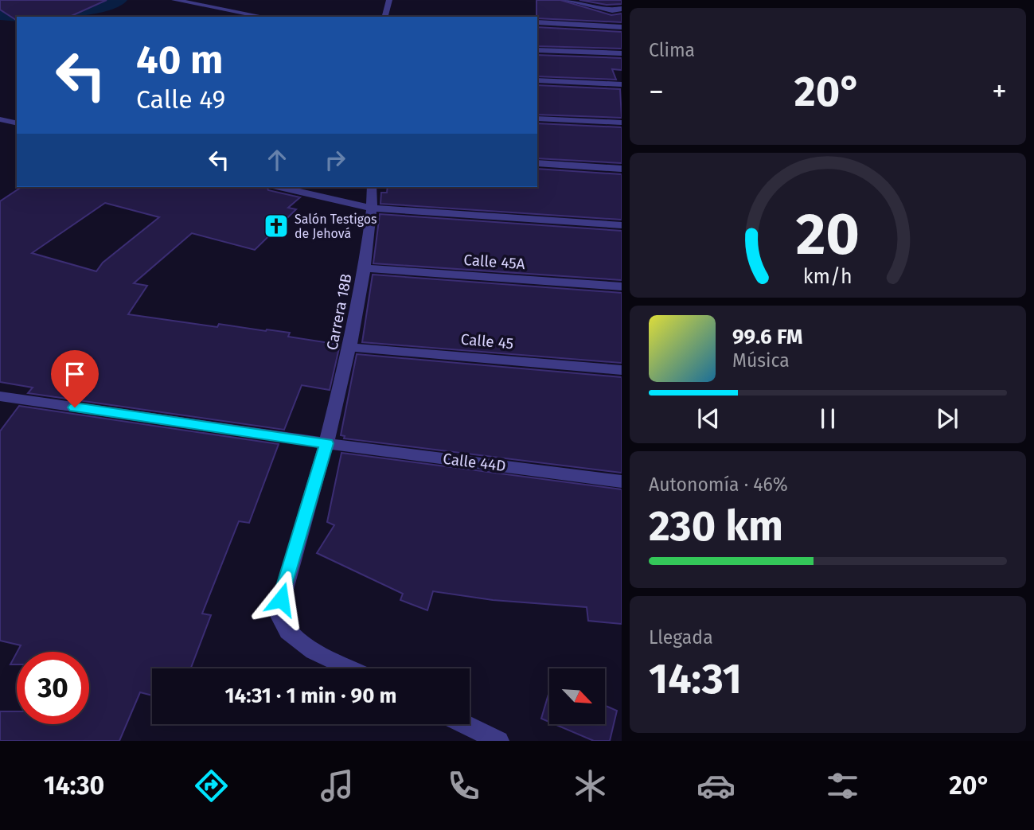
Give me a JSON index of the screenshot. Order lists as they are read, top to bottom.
{
  "streets": {
    "street": [
      "Calle 45A",
      "Carrera 18B",
      "Calle 45",
      "Calle 44D"
    ]
  },
  "crossings": [
    ["Calle 45A", "Carrera 18B"],
    ["Carrera 18B", "Calle 45"],
    ["Carrera 18B", "Calle 44D"]
  ],
  "places": {
    "church": ["Salón Testigos de Jehová"]
  },
  "north": "bottom right",
  "page": {
    "tile": [
      "Clima",
      ["Autonomía · 46%", "230 km"],
      ["Llegada", "14:31"]
    ],
    "turn": ["40 m", "Calle 49"],
    "heat": ["−", "20°", "+"],
    "song": ["99.6 FM", "Música"],
    "limit": "30",
    "trip": "14:31 · 1 min · 90 m",
    "tabs": ["14:30", "20°"],
    "gauge": ["20", "km/h"]
  }
}
